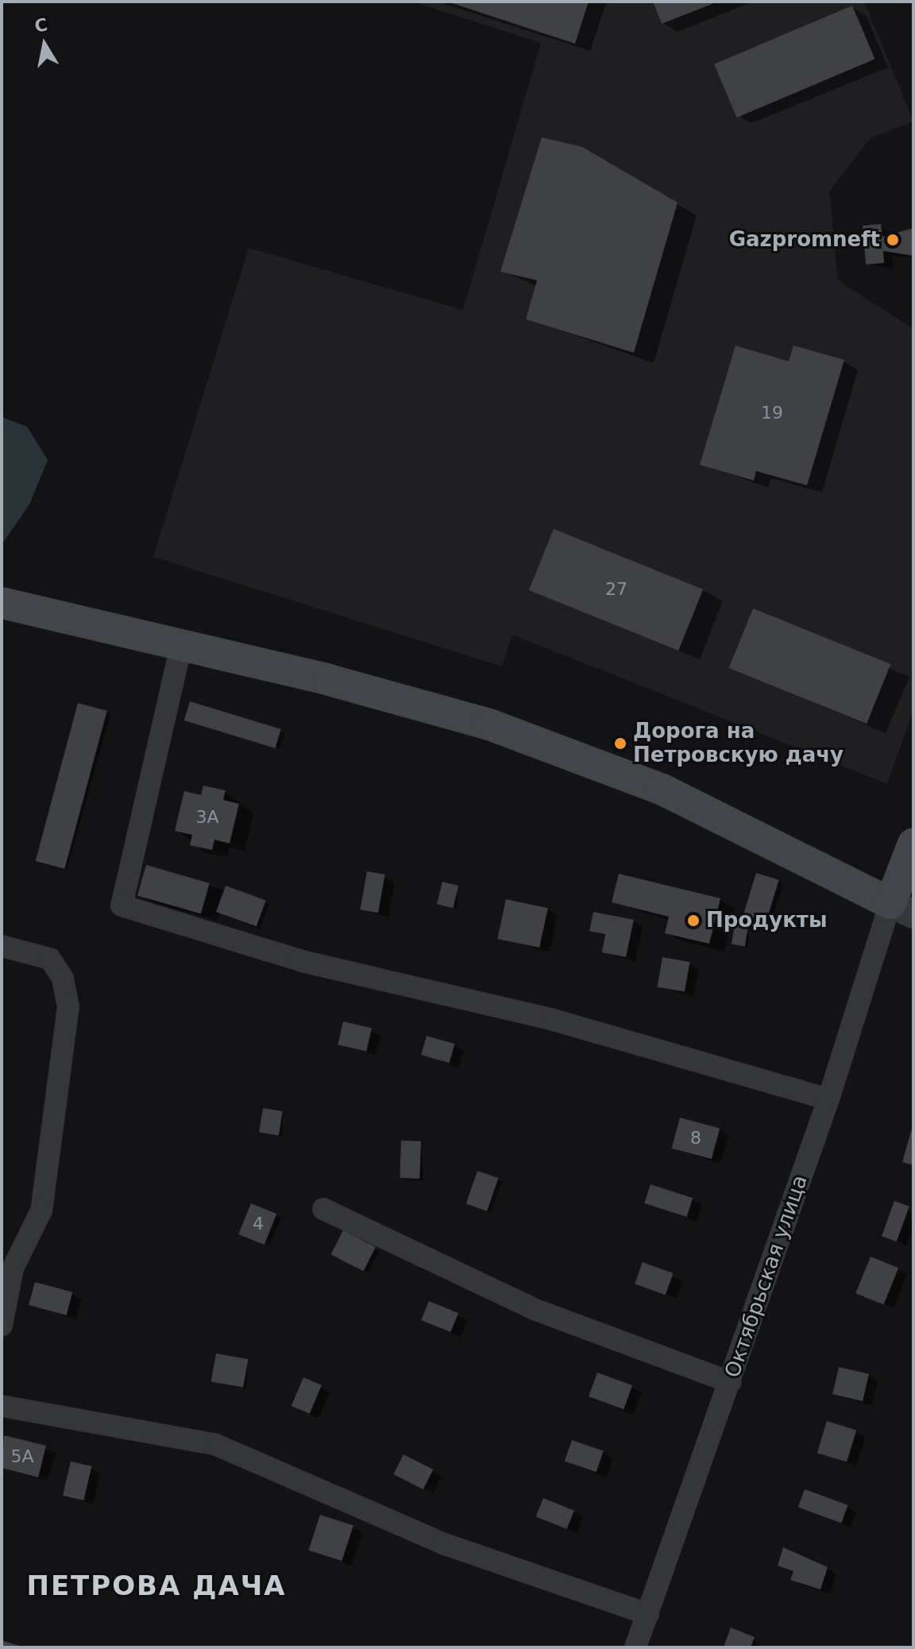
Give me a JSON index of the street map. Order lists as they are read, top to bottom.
{
  "streets": {
    "street": ["Октябрьская улица"]
  },
  "districts": ["ПЕТРОВА ДАЧА"],
  "places": ["Gazpromneft", "Дорога на Петровскую дачу", "Продукты"],
  "house_numbers": [
    "19",
    "27",
    "3А",
    "8",
    "4",
    "5А"
  ],
  "north": "top"
}
